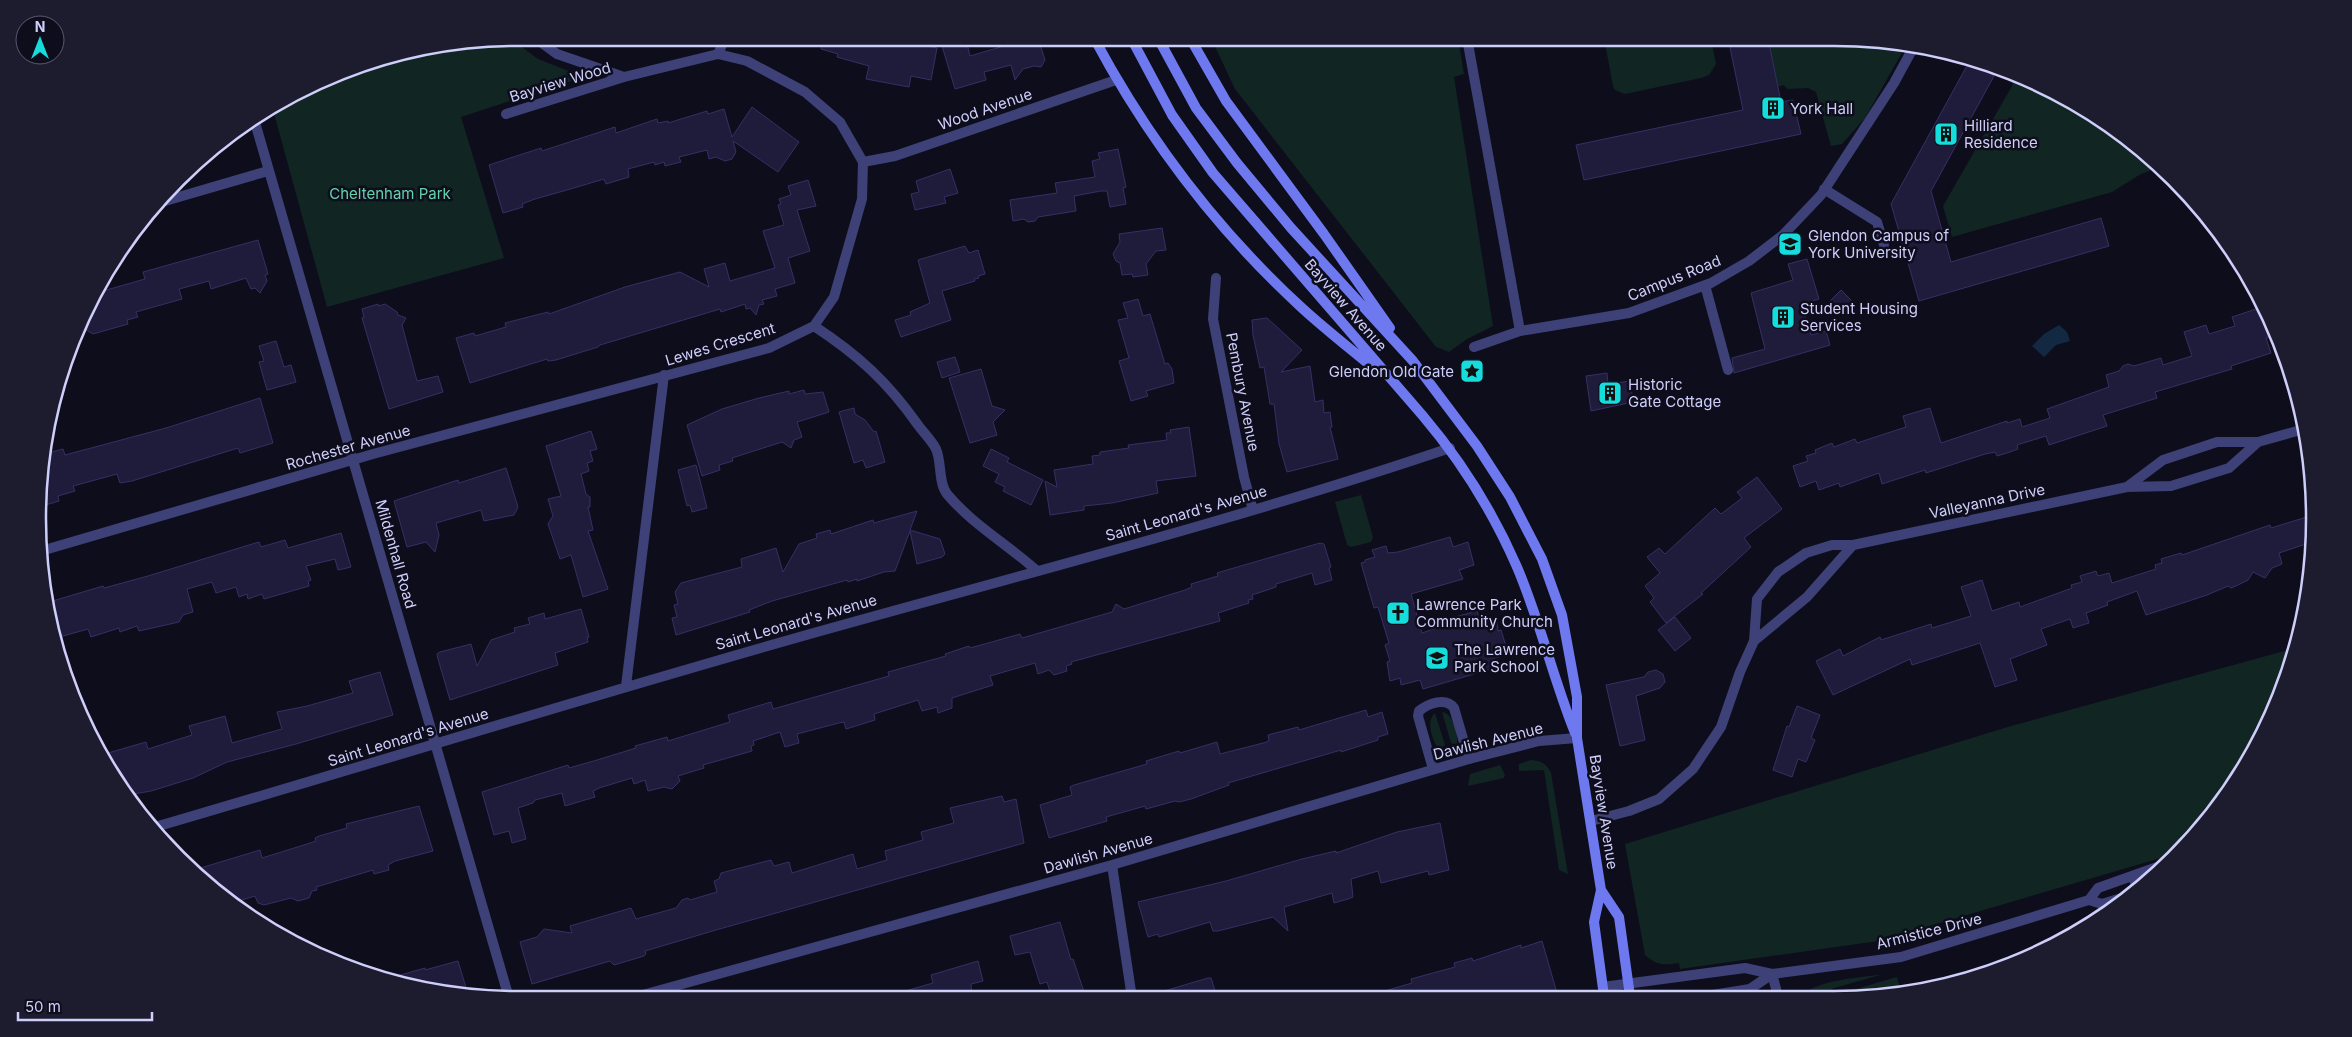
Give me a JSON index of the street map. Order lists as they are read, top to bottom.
{
  "streets": {
    "main road": ["Bayview Avenue"],
    "street": [
      "Bayview Wood",
      "Wood Avenue",
      "Campus Road",
      "Lewes Crescent",
      "Pembury Avenue",
      "Rochester Avenue",
      "Valleyanna Drive",
      "Saint Leonard's Avenue",
      "Mildenhall Road",
      "Dawlish Avenue",
      "Armistice Drive"
    ]
  },
  "crossings": [
    ["Bayview Avenue", "Valleyanna Drive"],
    ["Bayview Avenue", "Saint Leonard's Avenue"],
    ["Bayview Avenue", "Dawlish Avenue"],
    ["Bayview Avenue", "Armistice Drive"],
    ["Lewes Crescent", "Rochester Avenue"],
    ["Lewes Crescent", "Saint Leonard's Avenue"],
    ["Pembury Avenue", "Saint Leonard's Avenue"],
    ["Rochester Avenue", "Mildenhall Road"],
    ["Saint Leonard's Avenue", "Mildenhall Road"]
  ],
  "parks": ["Cheltenham Park"],
  "places": {
    "building": [
      "York Hall",
      "Hilliard Residence",
      "Student Housing Services",
      "Historic Gate Cottage"
    ],
    "school or university": ["Glendon Campus of York University", "The Lawrence Park School"],
    "place": ["Glendon Old Gate"],
    "church": ["Lawrence Park Community Church"]
  },
  "scale_bar": "50 m",
  "north": "top"
}
